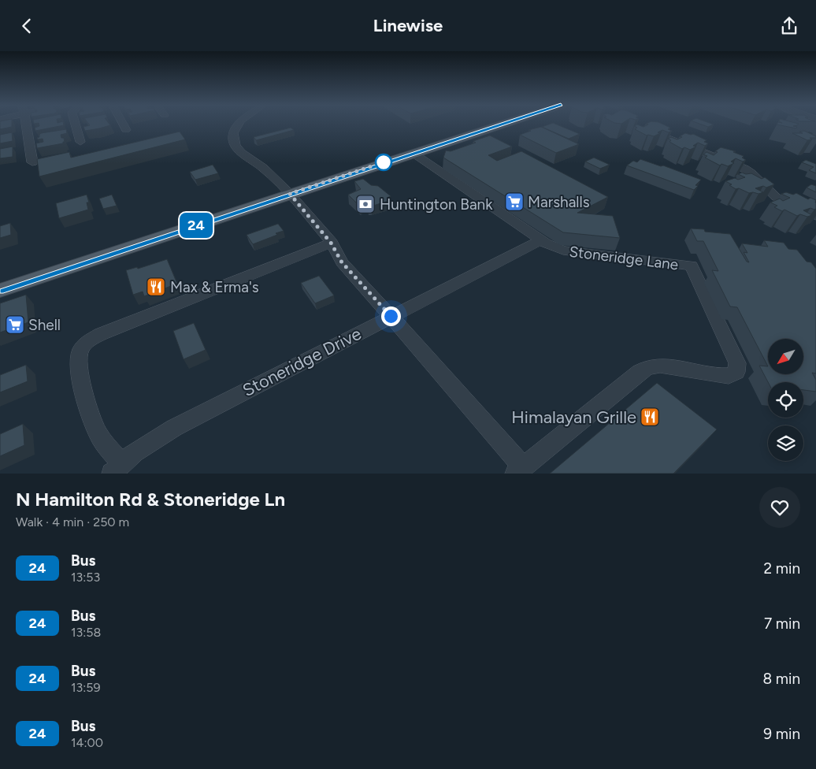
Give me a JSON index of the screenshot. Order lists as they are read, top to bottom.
{
  "streets": {
    "street": ["Stoneridge Lane", "Stoneridge Drive"]
  },
  "crossings": [
    ["Stoneridge Lane", "Stoneridge Drive"]
  ],
  "places": {
    "supermarket": ["Marshalls", "Shell"],
    "bank": ["Huntington Bank"],
    "restaurant": ["Max & Erma's", "Himalayan Grille"]
  },
  "lines": ["bus line 24"],
  "north": "bottom left",
  "page": {
    "header": "Linewise",
    "on_map": "24",
    "heading": ["N Hamilton Rd & Stoneridge Ln", "Walk · 4 min · 250 m"],
    "list": [
      {
        "mark": "24",
        "name": "Bus",
        "note": "13:53",
        "value": "2 min"
      },
      {
        "mark": "24",
        "name": "Bus",
        "note": "13:58",
        "value": "7 min"
      },
      {
        "mark": "24",
        "name": "Bus",
        "note": "13:59",
        "value": "8 min"
      },
      {
        "mark": "24",
        "name": "Bus",
        "note": "14:00",
        "value": "9 min"
      }
    ]
  }
}
